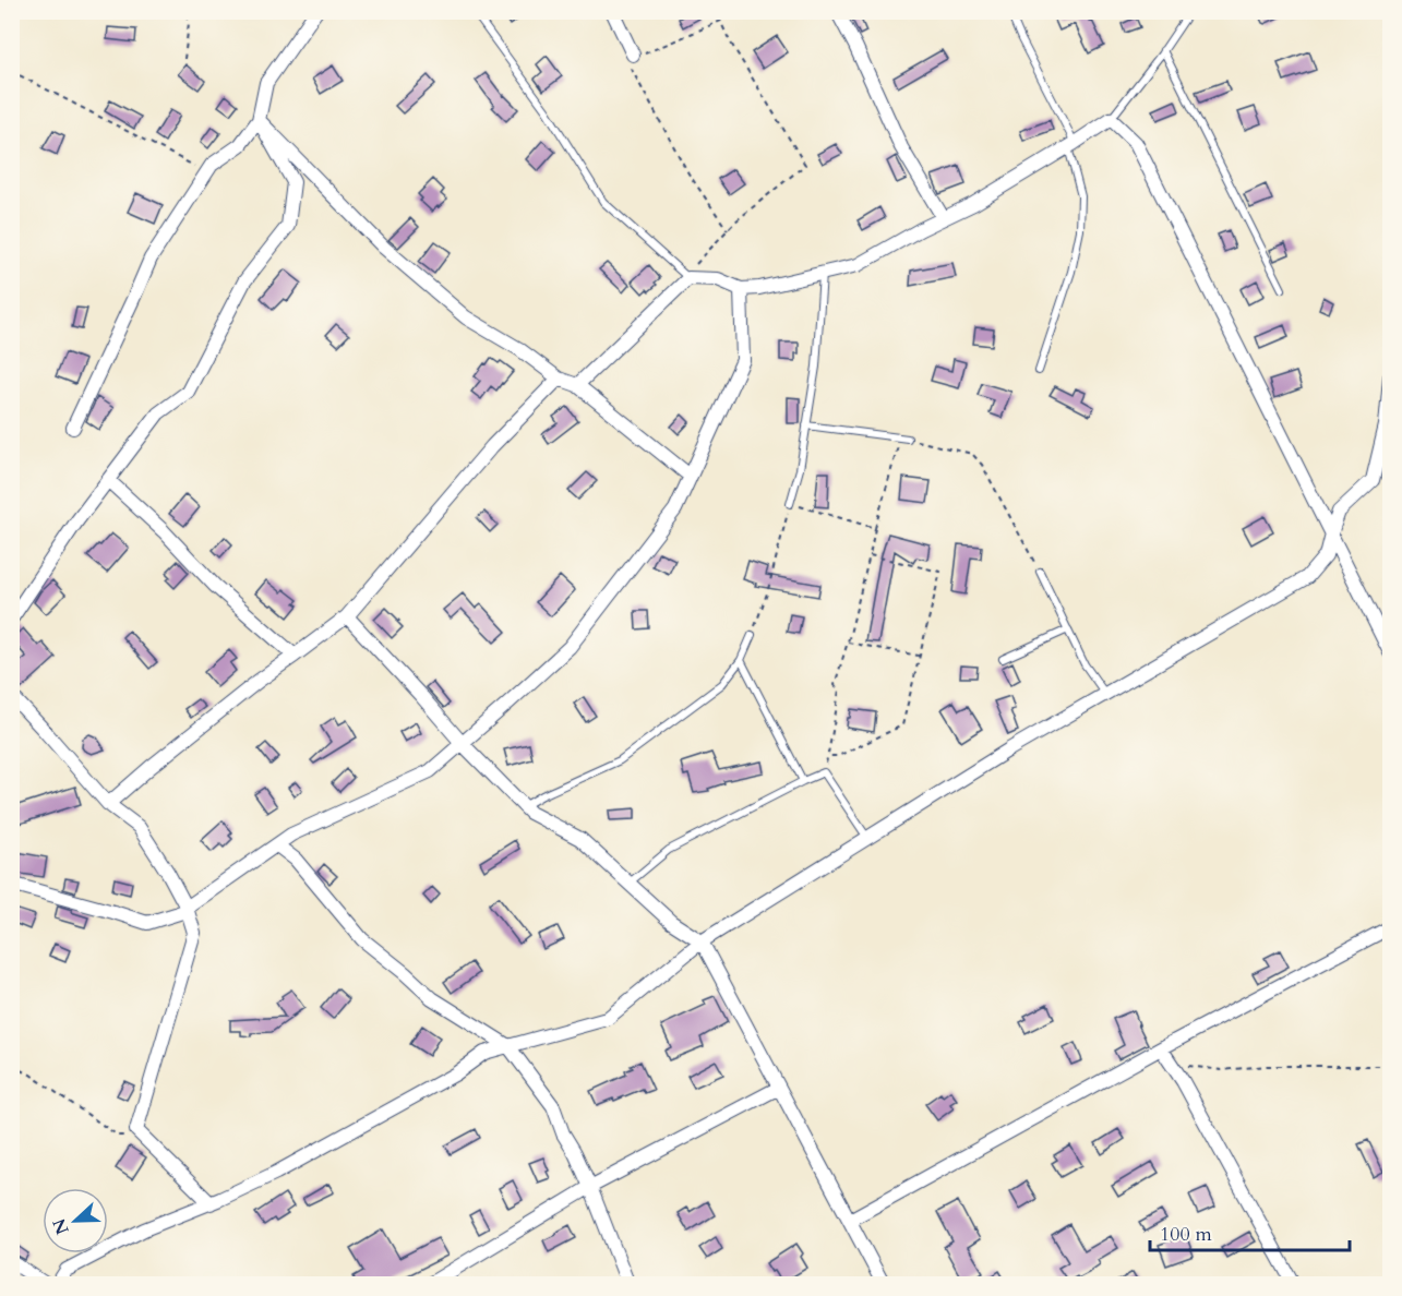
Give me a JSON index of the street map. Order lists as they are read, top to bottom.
{
  "scale_bar": "100 m",
  "north": "left"
}
